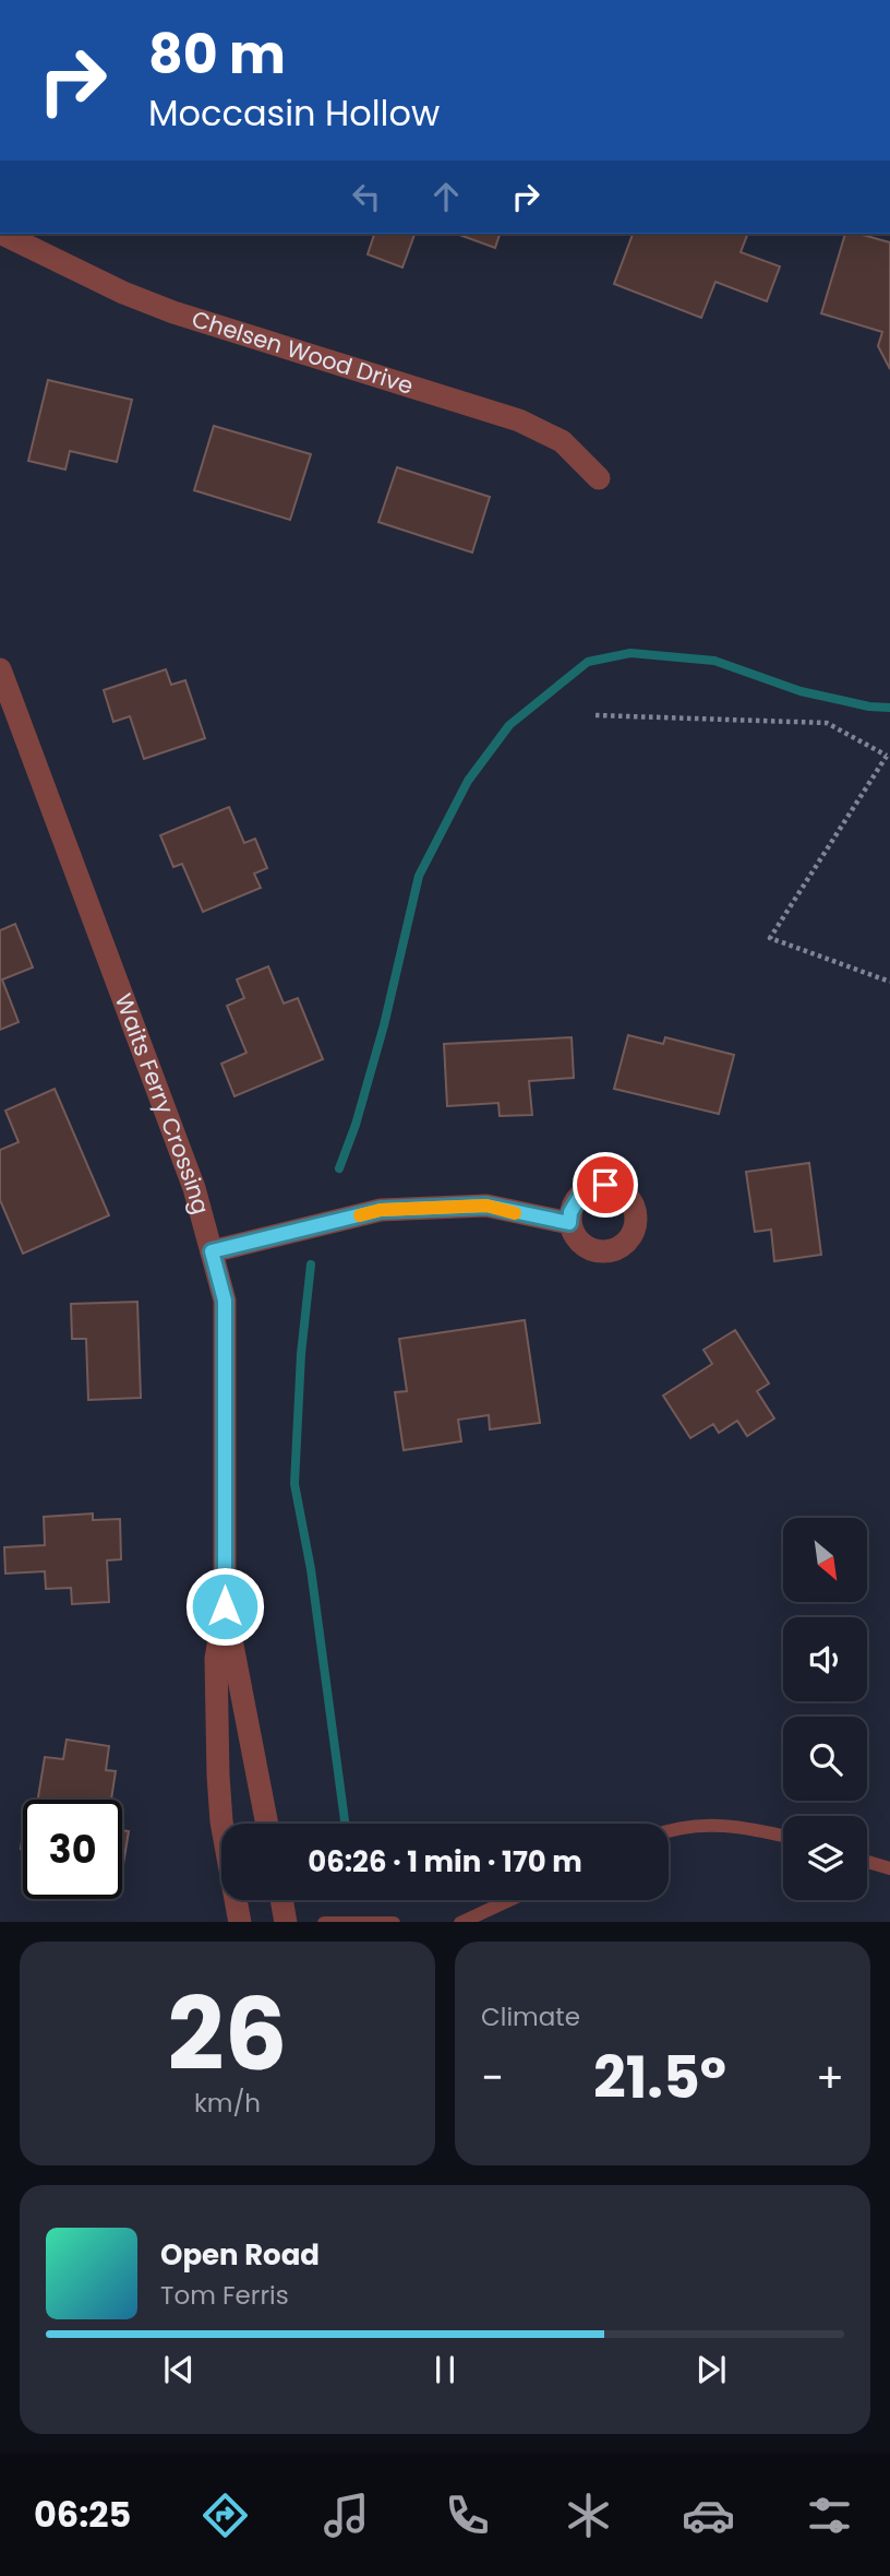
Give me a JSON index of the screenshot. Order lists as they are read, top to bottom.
{
  "streets": {
    "street": ["Chelsen Wood Drive", "Waits Ferry Crossing"]
  },
  "north": "bottom right",
  "page": {
    "turn": ["80 m", "Moccasin Hollow"],
    "limit": "30",
    "trip": "06:26 · 1 min · 170 m",
    "tile": [
      ["26", "km/h"],
      "Climate"
    ],
    "heat": ["−", "21.5°", "+"],
    "song": ["Open Road", "Tom Ferris"],
    "tabs": "06:25"
  }
}
